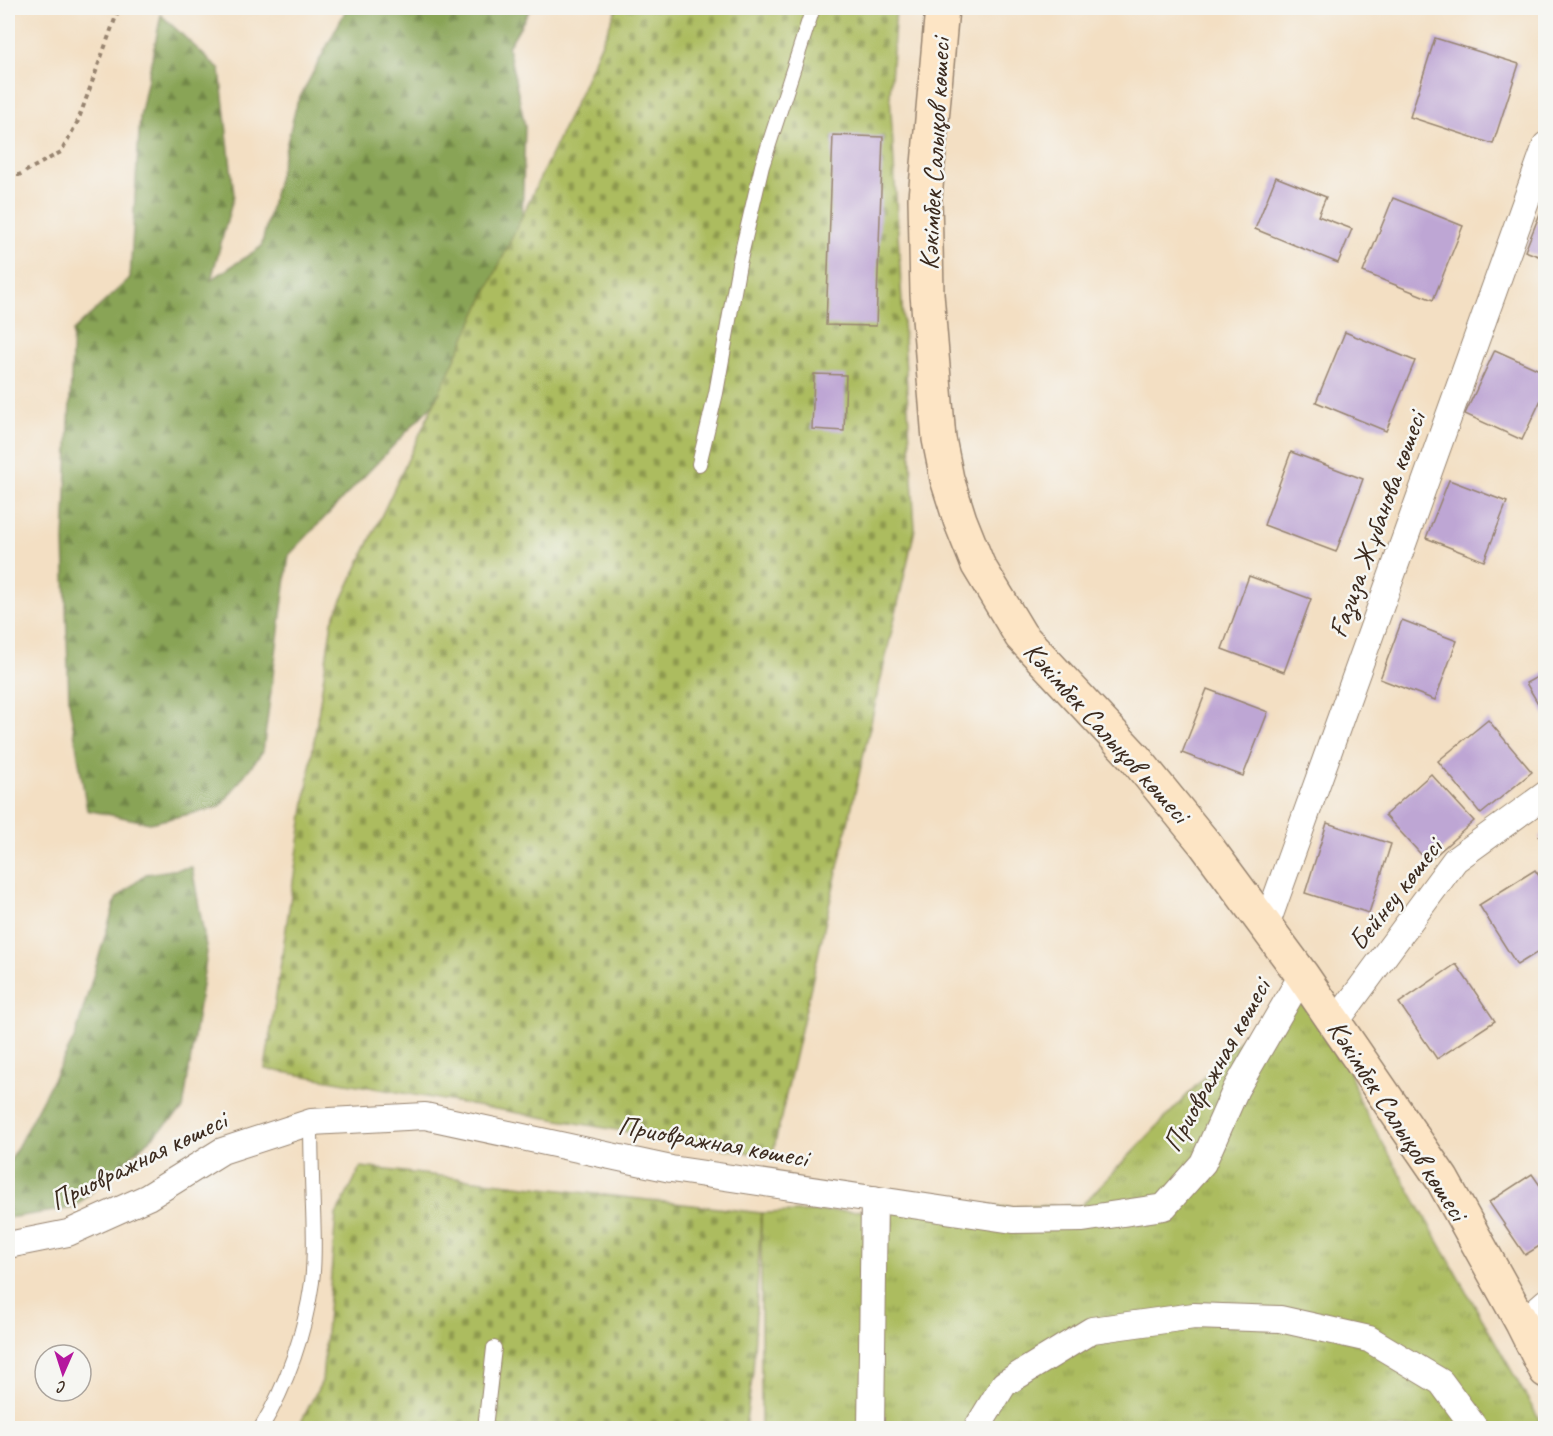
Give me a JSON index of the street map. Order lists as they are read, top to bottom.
{
  "streets": {
    "street": [
      "Кәкімбек Салықов көшесі",
      "Ғазиза Жұбанова көшесі",
      "Бейнеу көшесі",
      "Приовражная көшесі"
    ]
  },
  "crossings": [
    ["Кәкімбек Салықов көшесі", "Ғазиза Жұбанова көшесі"],
    ["Кәкімбек Салықов көшесі", "Бейнеу көшесі"],
    ["Кәкімбек Салықов көшесі", "Приовражная көшесі"]
  ],
  "north": "bottom"
}
